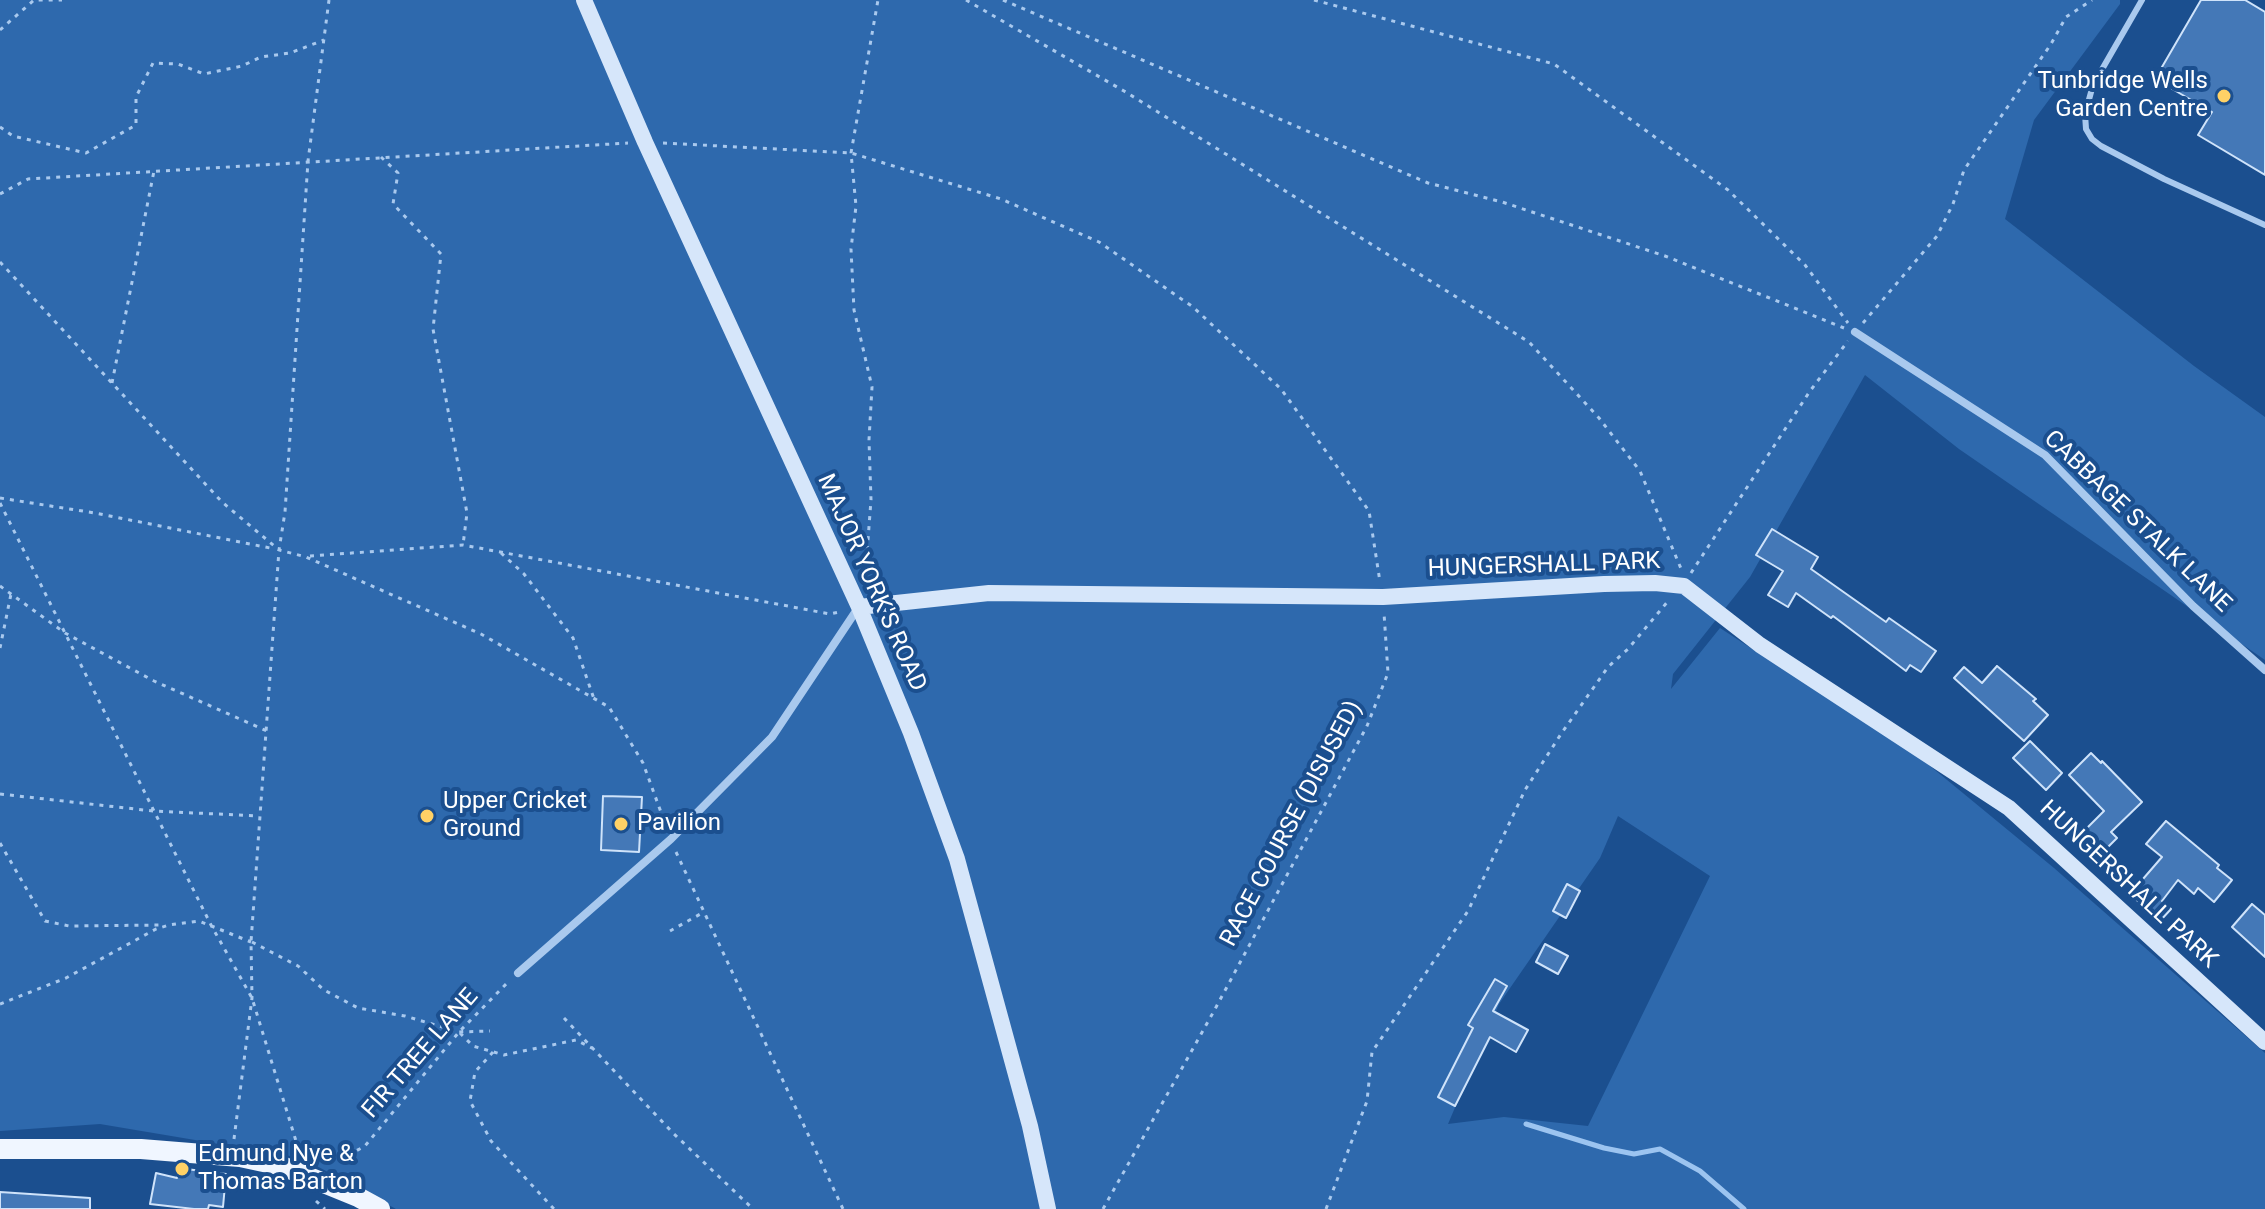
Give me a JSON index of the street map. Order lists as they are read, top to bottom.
{
  "streets": {
    "street": ["CABBAGE STALK LANE", "HUNGERSHALL PARK", "MAJOR YORK'S ROAD"],
    "path": ["RACE COURSE (DISUSED)", "FIR TREE LANE"]
  },
  "crossings": [
    ["HUNGERSHALL PARK", "MAJOR YORK'S ROAD"],
    ["HUNGERSHALL PARK", "RACE COURSE (DISUSED)"],
    ["MAJOR YORK'S ROAD", "RACE COURSE (DISUSED)"]
  ],
  "places": [
    "Tunbridge Wells Garden Centre",
    "Upper Cricket Ground",
    "Pavilion",
    "Edmund Nye & Thomas Barton"
  ]
}
